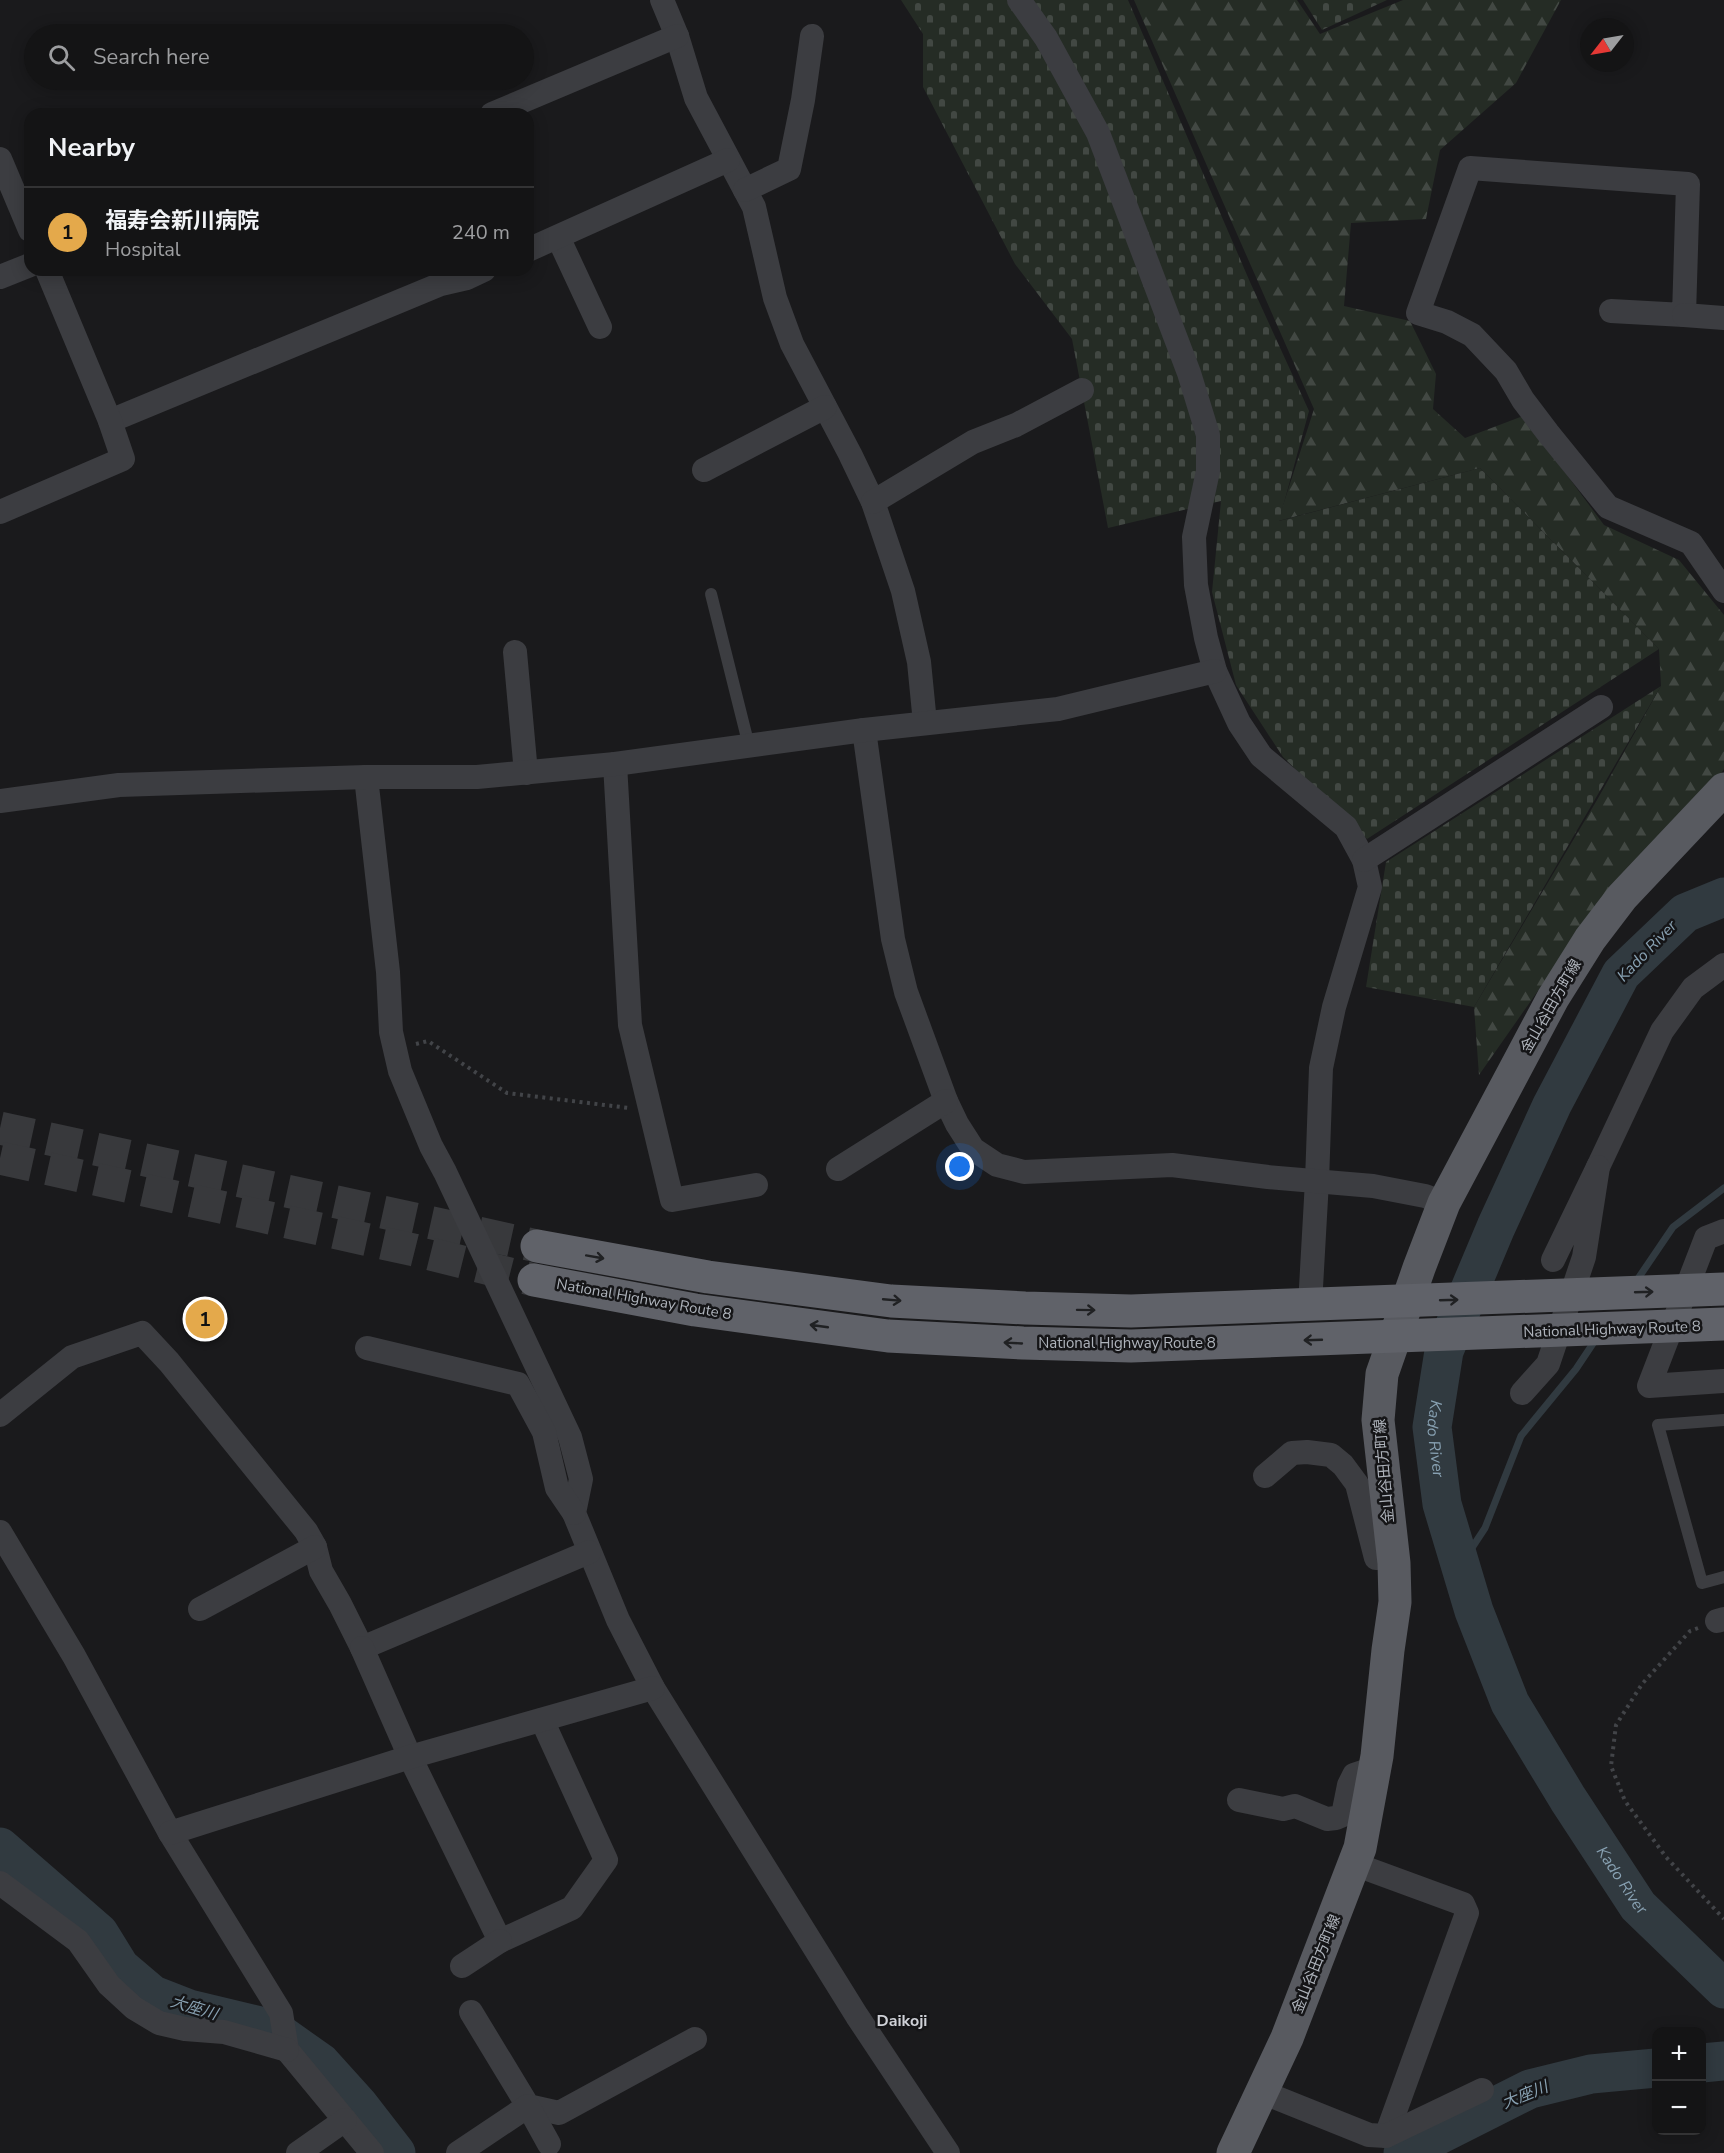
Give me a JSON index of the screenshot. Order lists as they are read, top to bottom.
{
  "streets": {
    "highway": ["National Highway Route 8"],
    "main road": ["金山谷田方町線"]
  },
  "districts": ["Daikoji"],
  "water": ["Kado River", "大座川"],
  "north": "bottom left",
  "page": {
    "search": "Search here",
    "heading": "Nearby",
    "list": [
      {
        "mark": "1",
        "name": "福寿会新川病院",
        "note": "Hospital",
        "value": "240 m"
      }
    ],
    "pins": "1",
    "map_buttons": ["+", "−"]
  }
}
